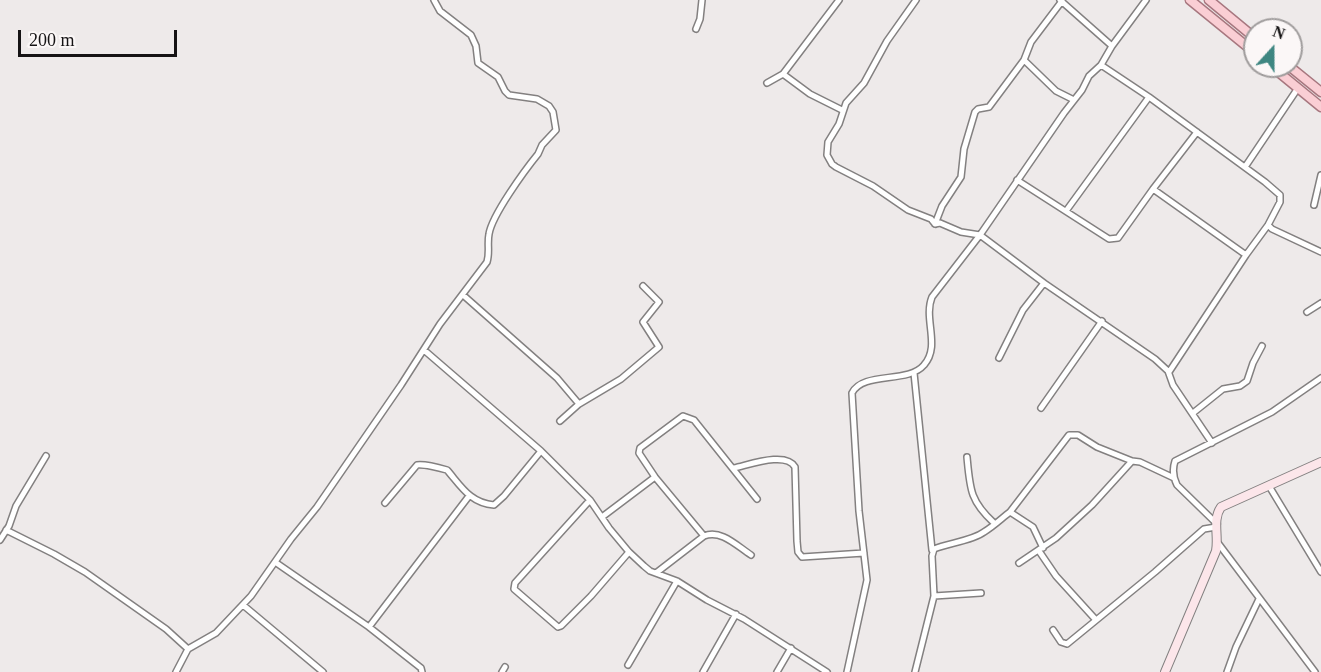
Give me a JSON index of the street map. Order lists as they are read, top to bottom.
{
  "scale_bar": "200 m",
  "north": "top"
}
